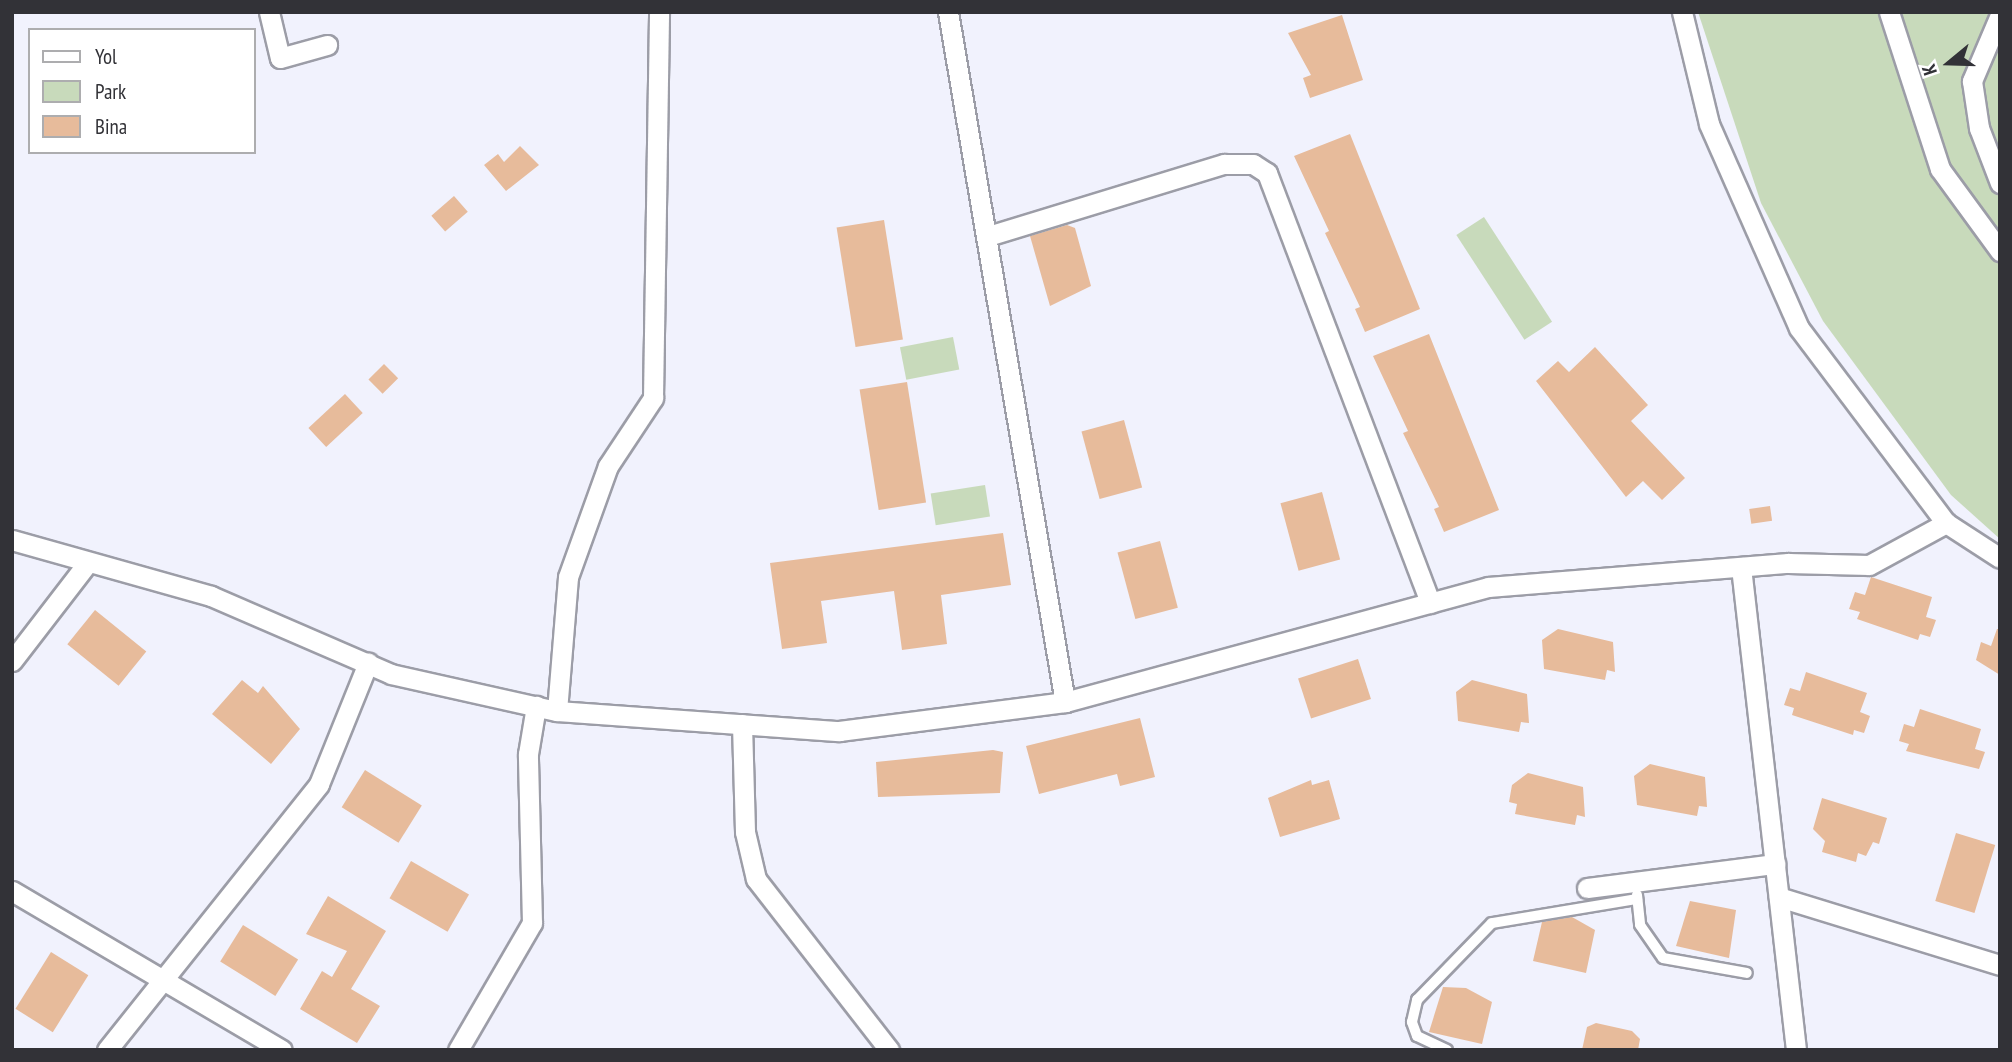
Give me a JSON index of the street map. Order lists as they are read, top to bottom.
{
  "legend": ["Yol", "Park", "Bina"],
  "north": "left"
}
